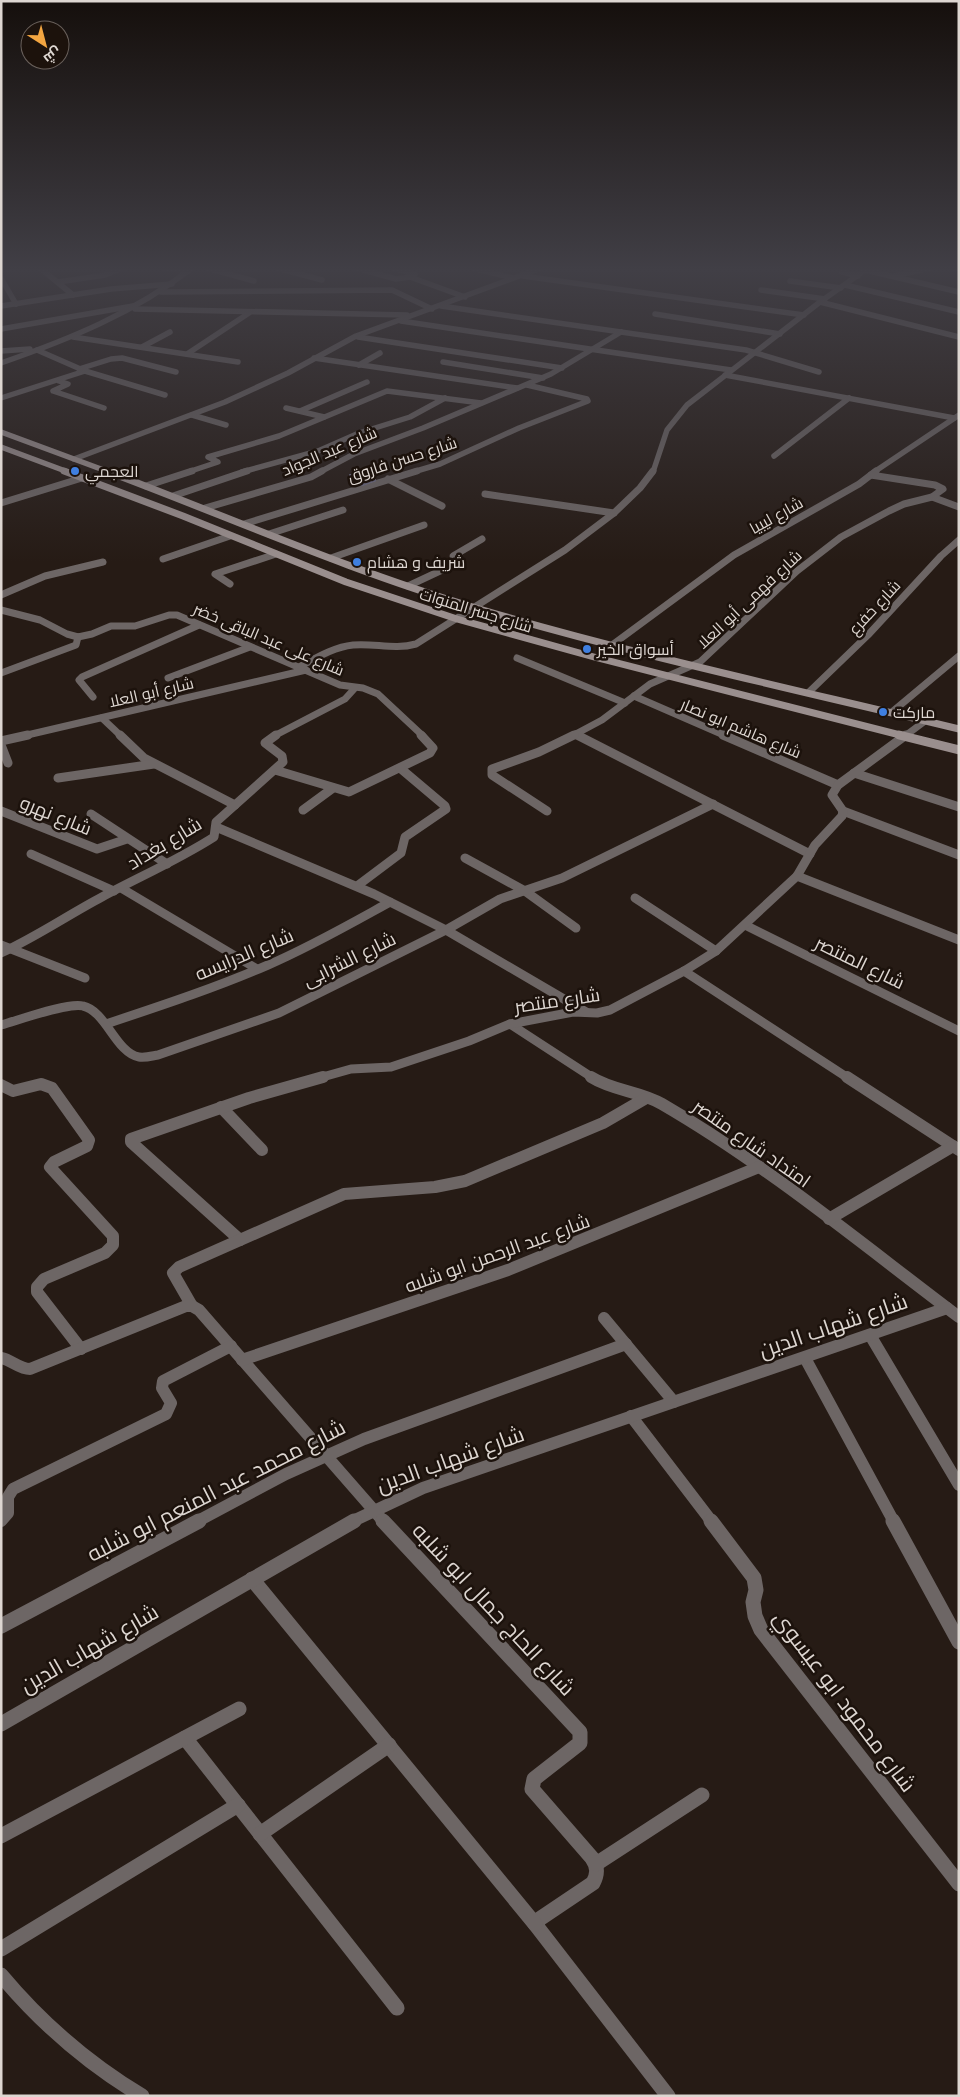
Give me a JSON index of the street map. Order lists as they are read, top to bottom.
{
  "streets": {
    "street": [
      "شارع عبد الجواد",
      "شارع حسن فاروق",
      "شارع ليبيا",
      "شارع فهمى أبو العلا",
      "شارع خفرع",
      "شارع جسر المنوات",
      "شارع على عبد الباقى خضر",
      "شارع أبو العلا",
      "شارع هاشم ابو نصار",
      "شارع نهرو",
      "شارع بغداد",
      "شارع الدرايسه",
      "شارع الشرابى",
      "شارع المنتصر",
      "شارع منتصر",
      "امتداد شارع منتصر",
      "شارع عبد الرحمن ابو شلبه",
      "شارع شهاب الدين",
      "شارع محمد عبد المنعم ابو شلبه",
      "شارع الحاج جمال ابو شلبه",
      "شارع محمود ابو عيسوي"
    ]
  },
  "crossings": [
    ["شارع عبد الجواد", "شارع حسن فاروق"],
    ["شارع عبد الجواد", "شارع جسر المنوات"],
    ["شارع حسن فاروق", "شارع جسر المنوات"],
    ["شارع ليبيا", "شارع جسر المنوات"],
    ["شارع فهمى أبو العلا", "شارع جسر المنوات"],
    ["شارع فهمى أبو العلا", "شارع هاشم ابو نصار"],
    ["شارع خفرع", "شارع جسر المنوات"],
    ["شارع على عبد الباقى خضر", "شارع أبو العلا"],
    ["شارع الدرايسه", "شارع الشرابى"],
    ["شارع المنتصر", "شارع منتصر"],
    ["شارع منتصر", "امتداد شارع منتصر"],
    ["شارع منتصر", "شارع الحاج جمال ابو شلبه"],
    ["امتداد شارع منتصر", "شارع عبد الرحمن ابو شلبه"],
    ["امتداد شارع منتصر", "شارع شهاب الدين"],
    ["شارع عبد الرحمن ابو شلبه", "شارع الحاج جمال ابو شلبه"],
    ["شارع شهاب الدين", "شارع الحاج جمال ابو شلبه"],
    ["شارع شهاب الدين", "شارع محمود ابو عيسوي"],
    ["شارع محمد عبد المنعم ابو شلبه", "شارع الحاج جمال ابو شلبه"]
  ],
  "places": [
    "العجمي",
    "شريف و هشام",
    "أسواق الخير",
    "ماركت"
  ],
  "north": "bottom right"
}
